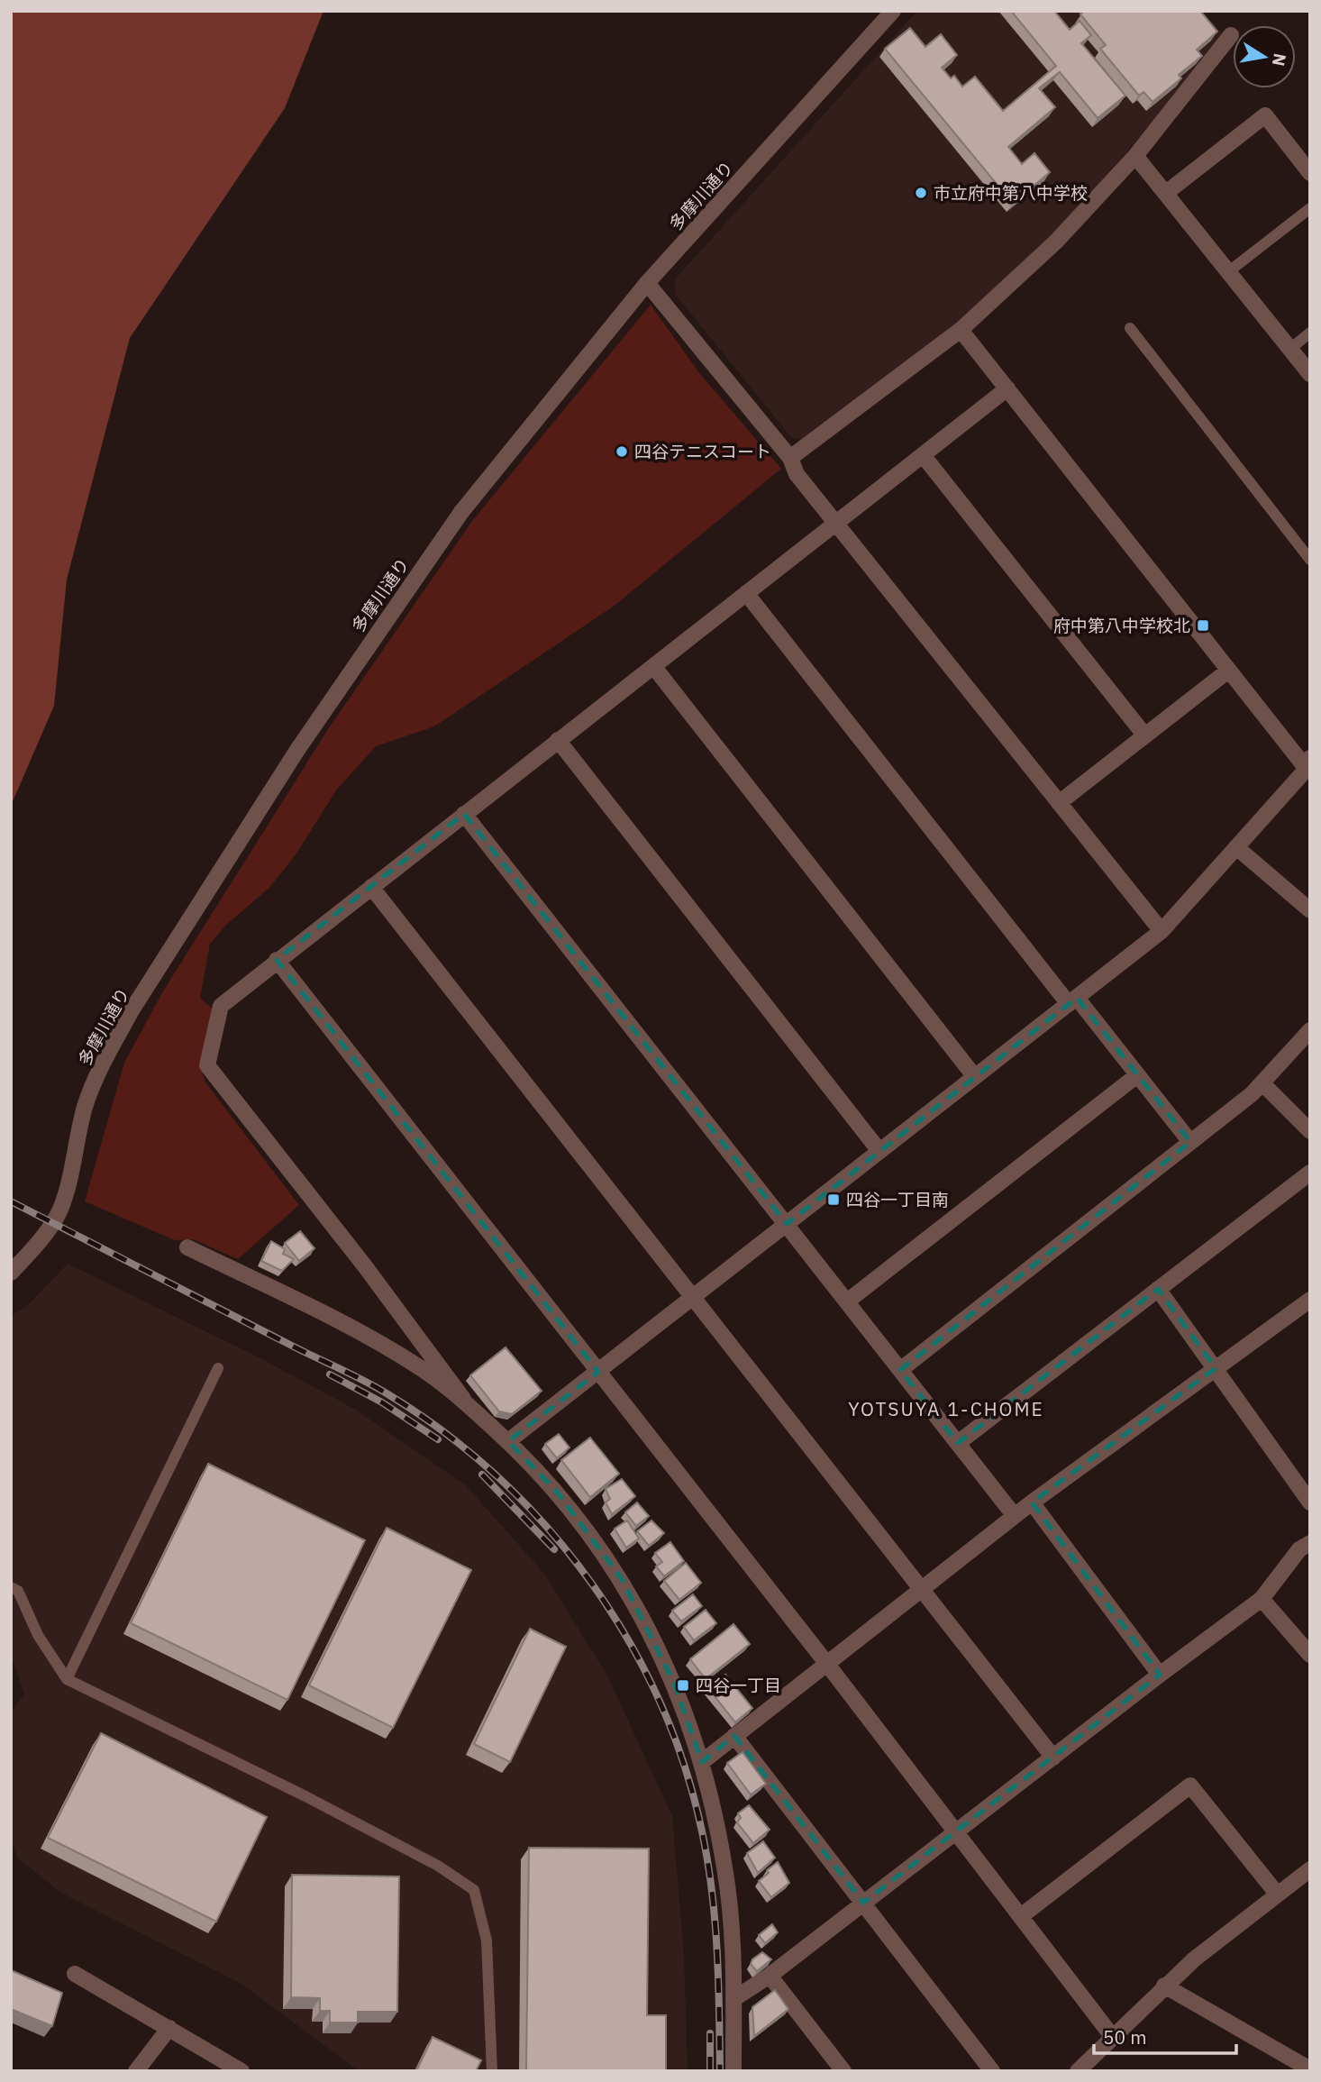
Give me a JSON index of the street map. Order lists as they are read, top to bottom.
{
  "streets": {
    "street": ["多摩川通り"]
  },
  "districts": ["YOTSUYA 1-CHOME"],
  "places": {
    "other": ["市立府中第八中学校", "四谷テニスコート"],
    "transit": ["府中第八中学校北", "四谷一丁目南", "四谷一丁目"]
  },
  "scale_bar": "50 m",
  "north": "right"
}
